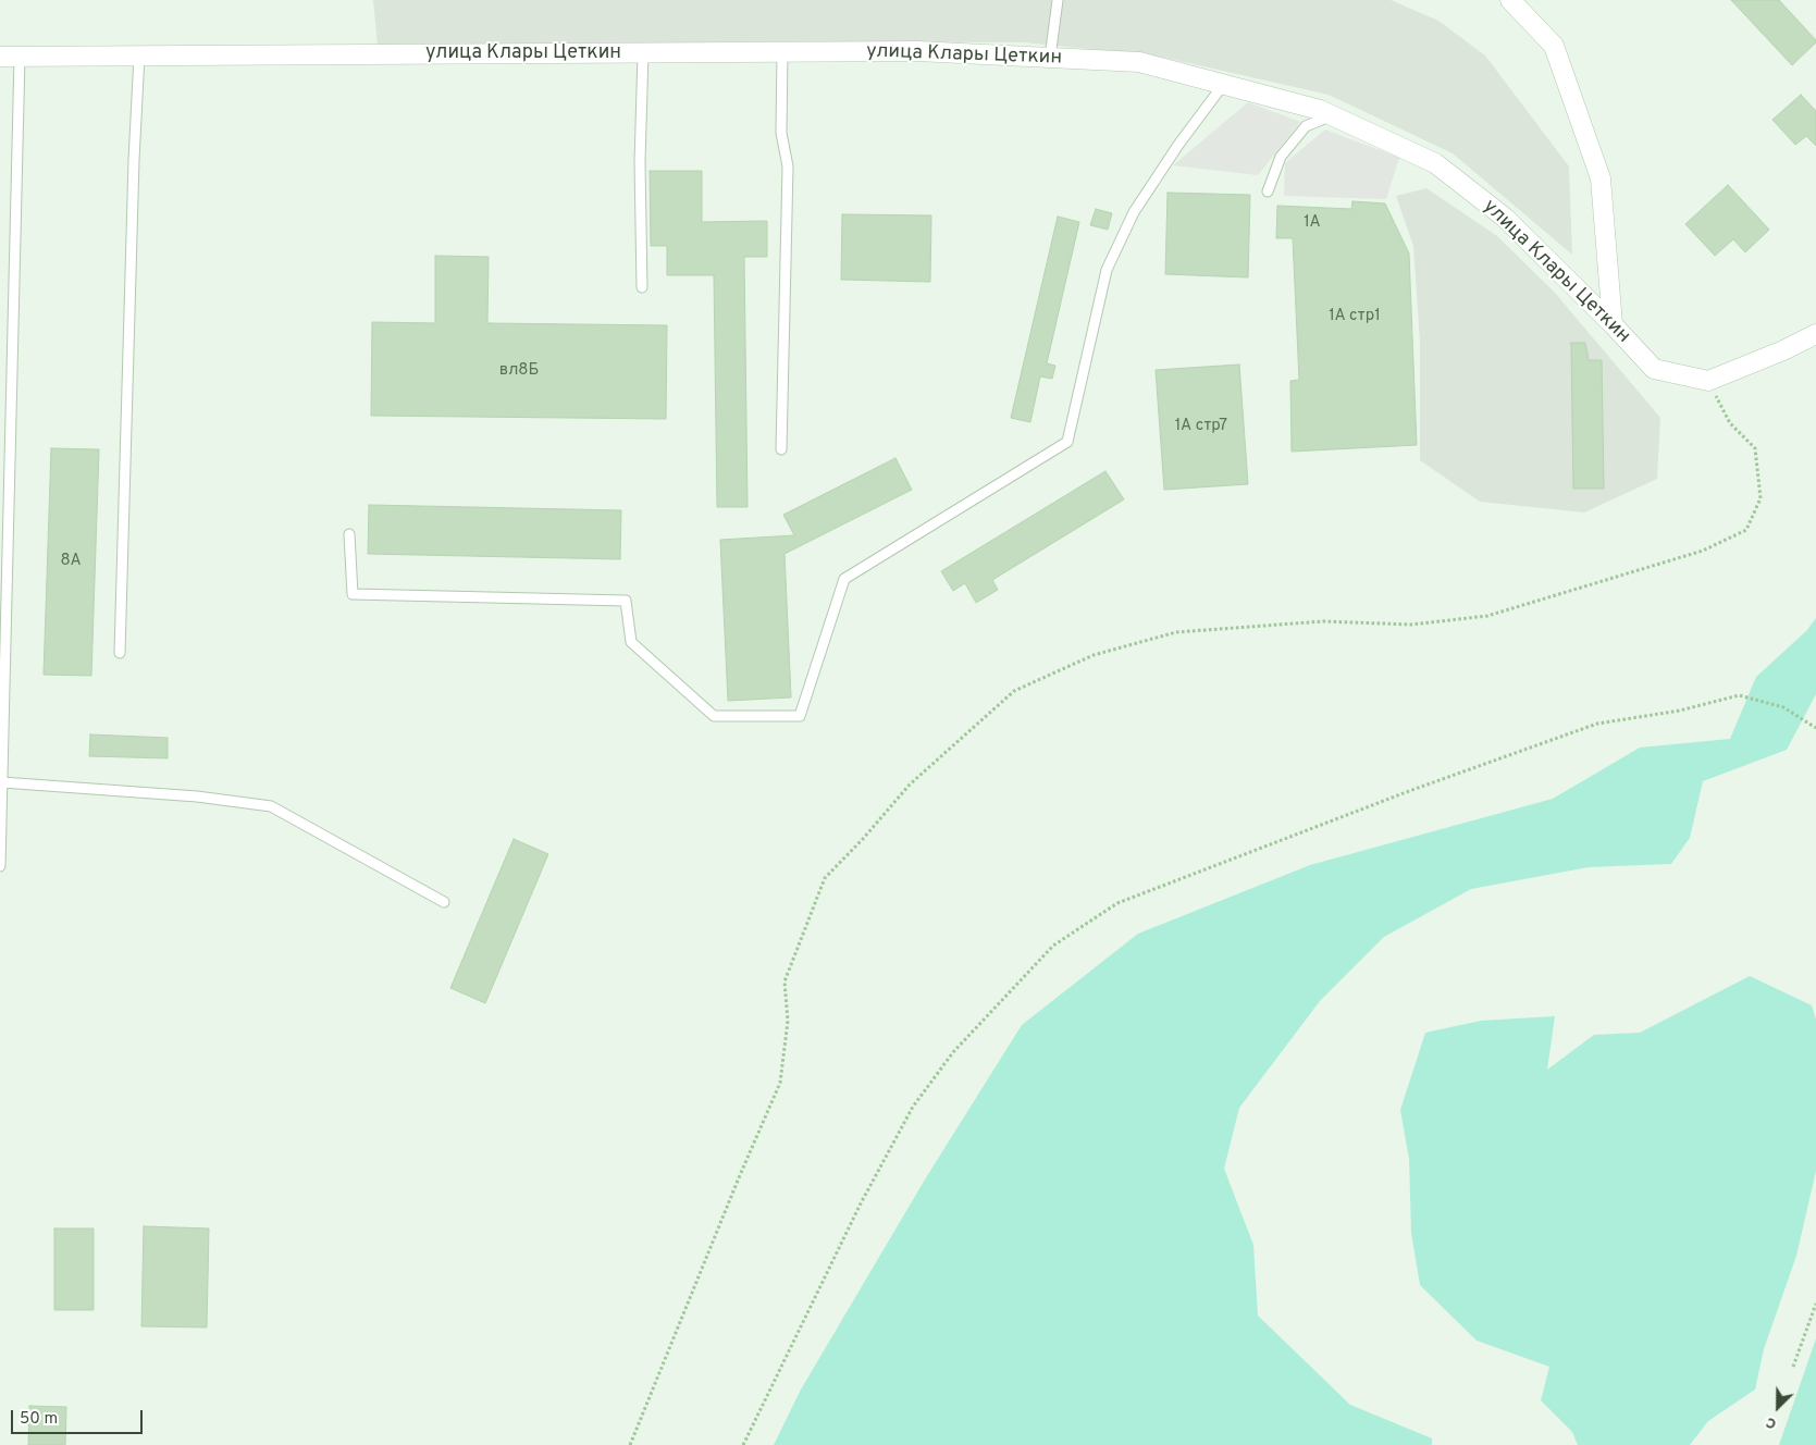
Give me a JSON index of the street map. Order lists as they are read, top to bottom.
{
  "streets": {
    "street": ["улица Клары Цеткин"]
  },
  "house_numbers": [
    "1А",
    "1А стр1",
    "вл8Б",
    "1А стр7",
    "8А"
  ],
  "scale_bar": "50 m",
  "north": "bottom left"
}
